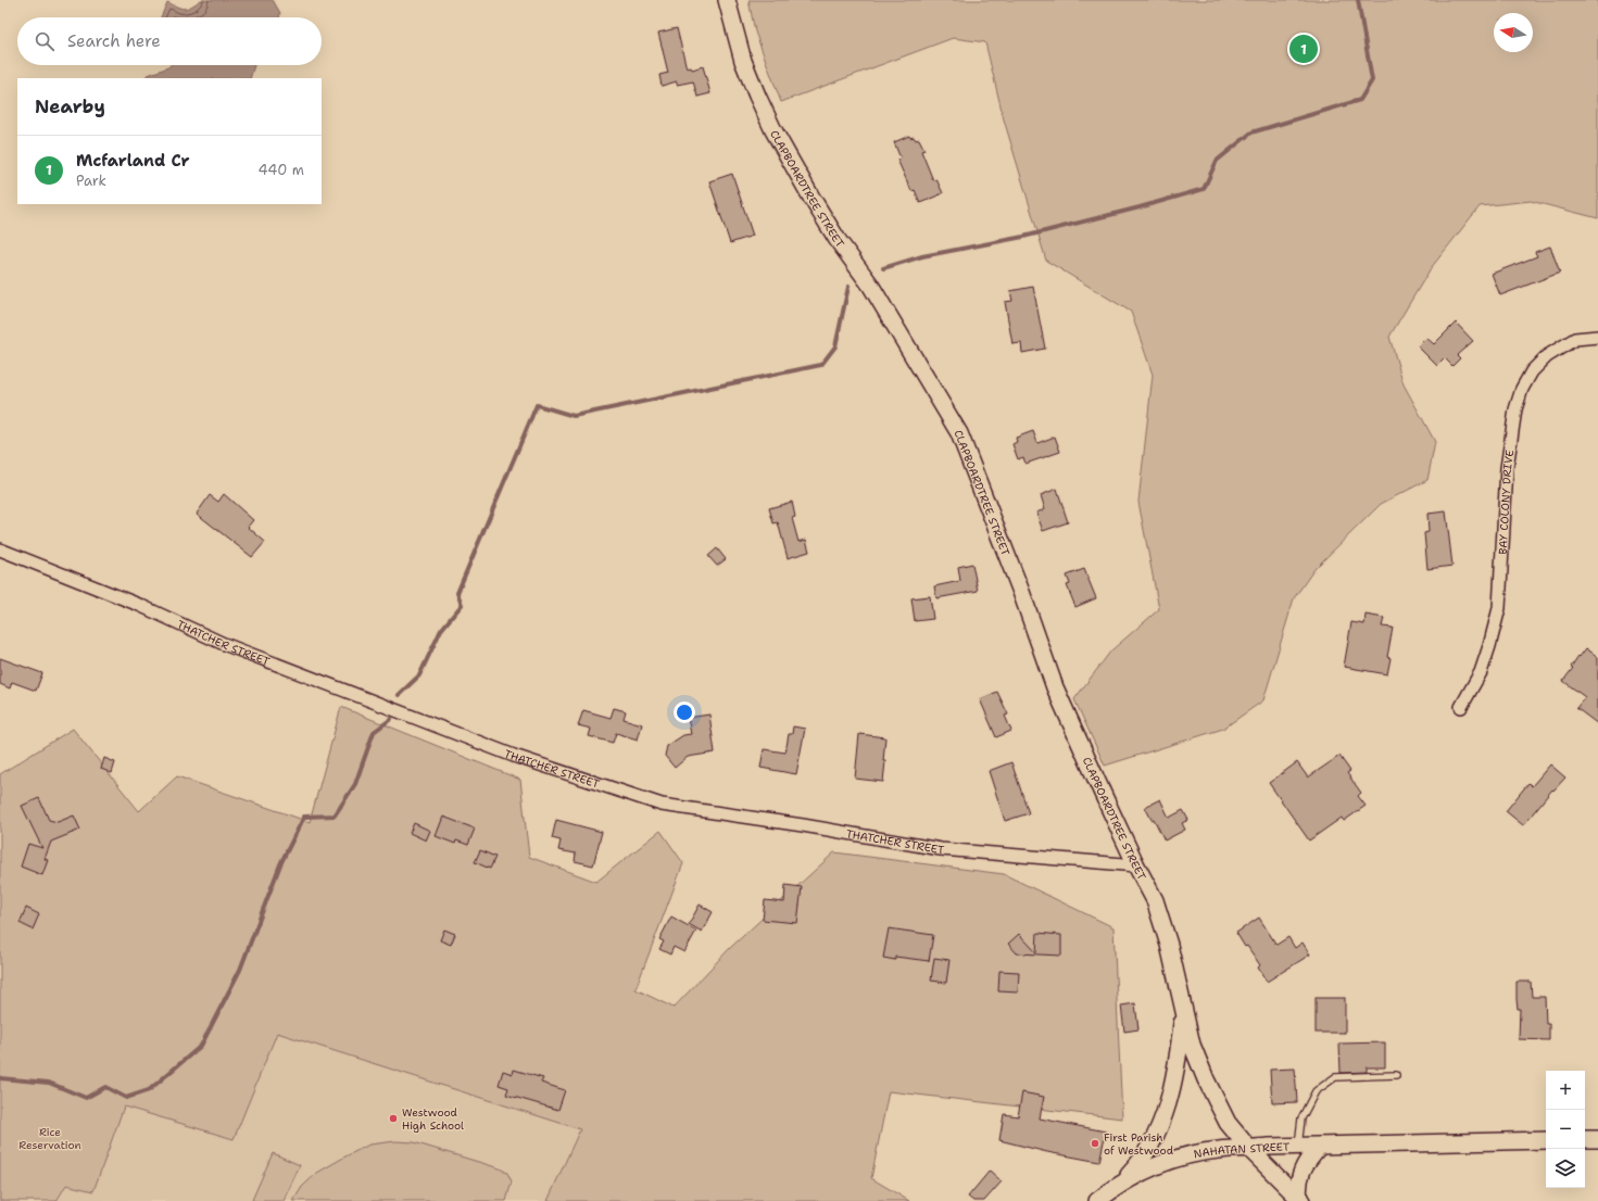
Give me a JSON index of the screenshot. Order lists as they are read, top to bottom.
{
  "streets": {
    "main road": ["CLAPBOARDTREE STREET", "NAHATAN STREET"],
    "street": ["BAY COLONY DRIVE", "THATCHER STREET"]
  },
  "crossings": [
    ["CLAPBOARDTREE STREET", "THATCHER STREET"],
    ["CLAPBOARDTREE STREET", "NAHATAN STREET"]
  ],
  "parks": ["Rice Reservation"],
  "places": ["Westwood High School", "First Parish of Westwood"],
  "north": "left",
  "page": {
    "search": "Search here",
    "pins": "1",
    "heading": "Nearby",
    "list": [
      {
        "mark": "1",
        "name": "Mcfarland Cr",
        "note": "Park",
        "value": "440 m"
      }
    ],
    "map_buttons": ["+", "−"]
  }
}
